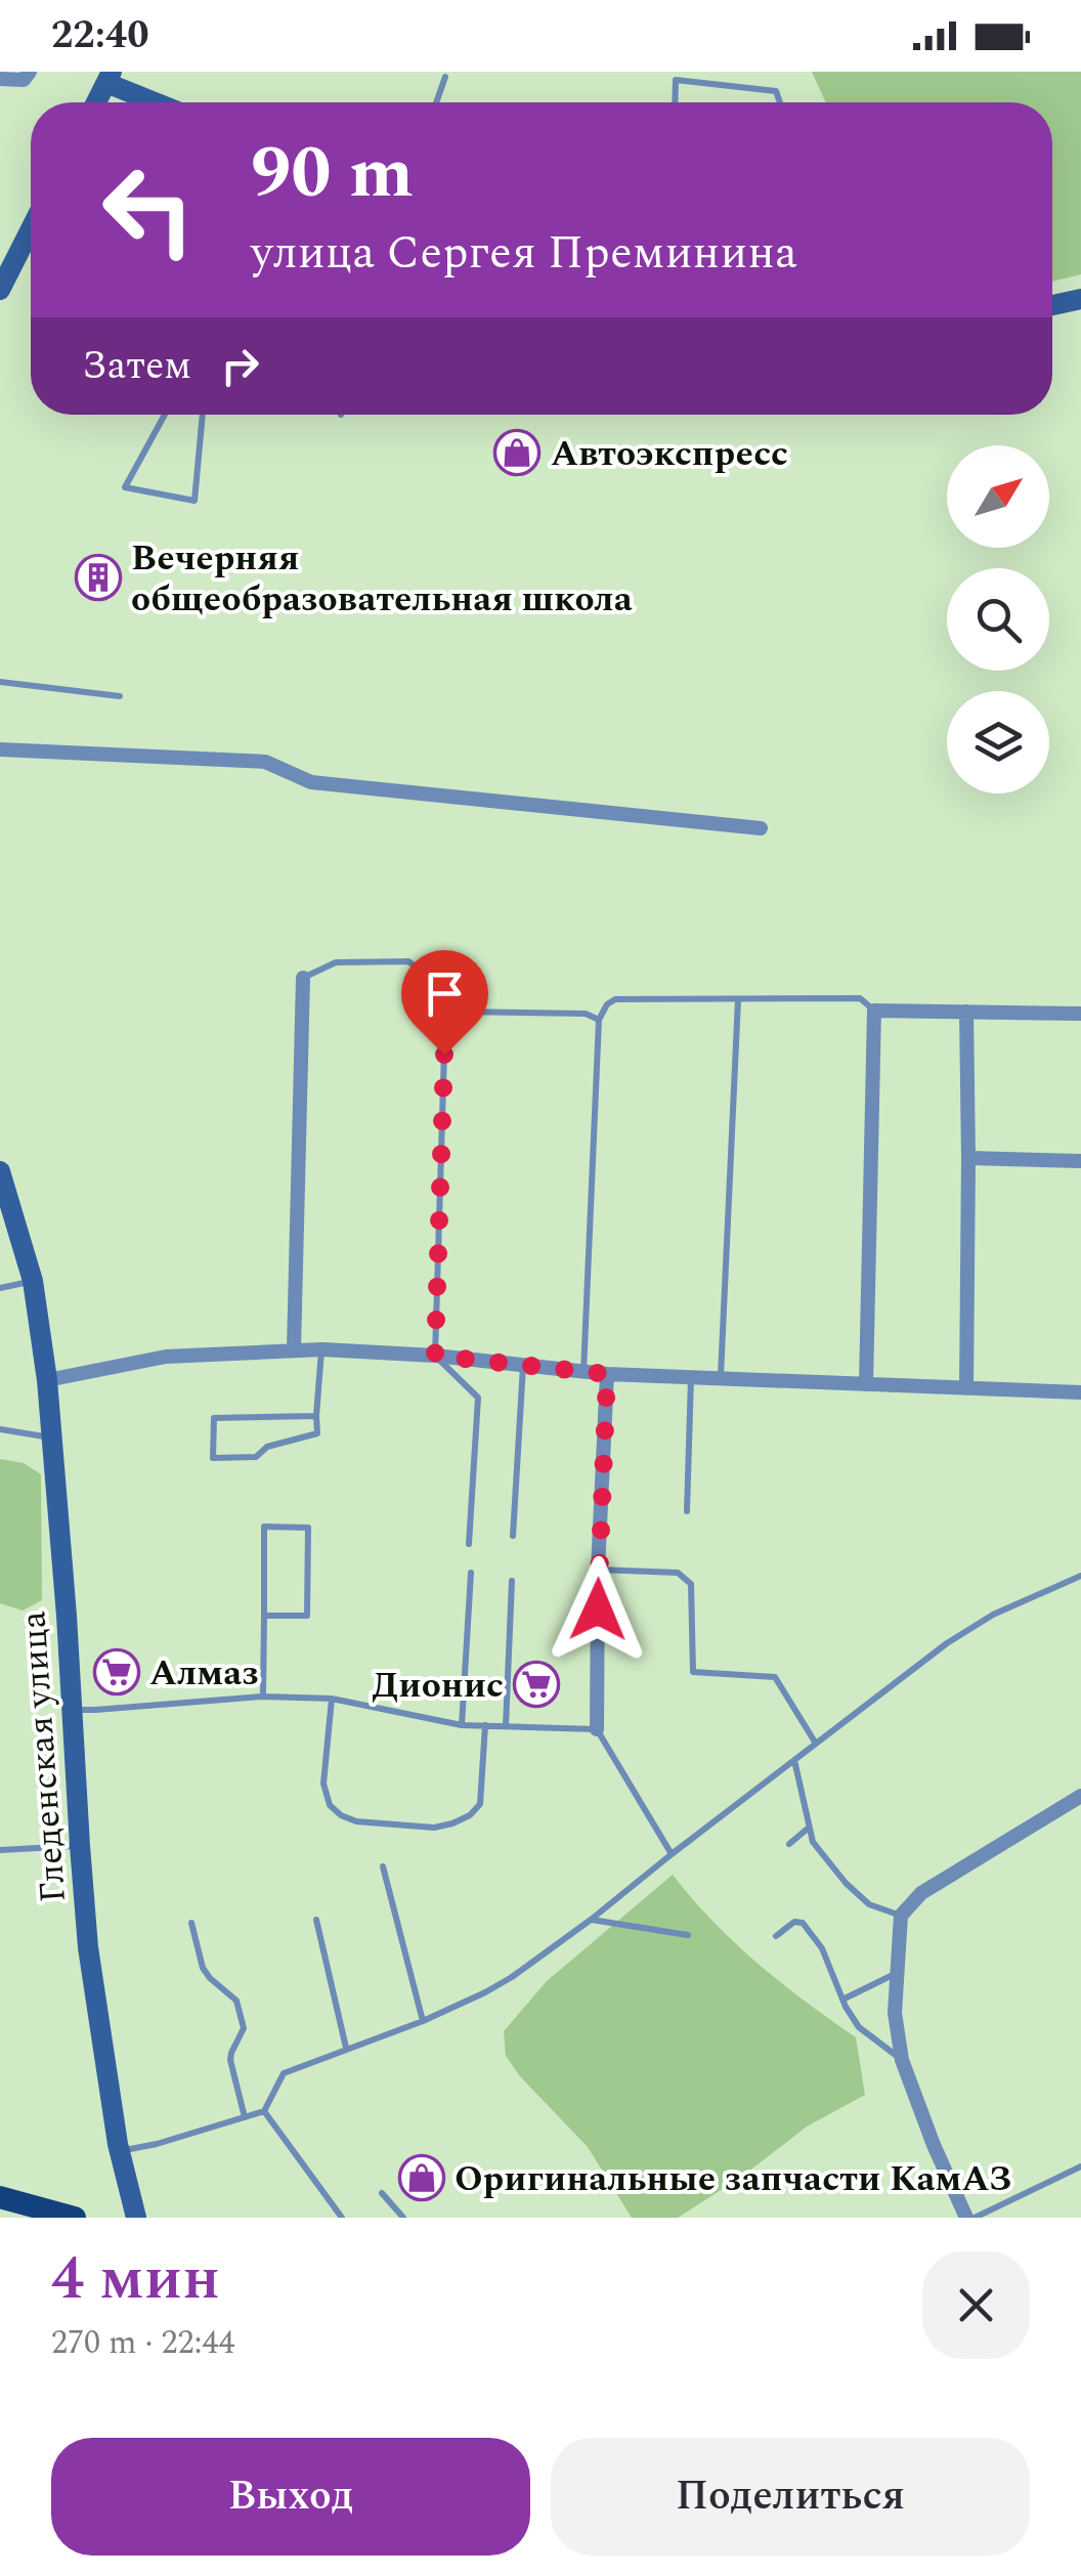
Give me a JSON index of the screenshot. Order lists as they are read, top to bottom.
{
  "streets": {
    "main road": ["Гледенская улица"]
  },
  "places": {
    "shop": ["Автоэкспресс", "Оригинальные запчасти КамАЗ"],
    "building": ["Вечерняя общеобразовательная школа"],
    "supermarket": ["Алмаз", "Дионис"]
  },
  "north": "top right",
  "page": {
    "status": "22:40",
    "turn": ["90 m", "улица Сергея Преминина"],
    "then": "Затем",
    "heading": ["4 мин", "270 m · 22:44"],
    "buttons": ["Выход", "Поделиться"]
  }
}
